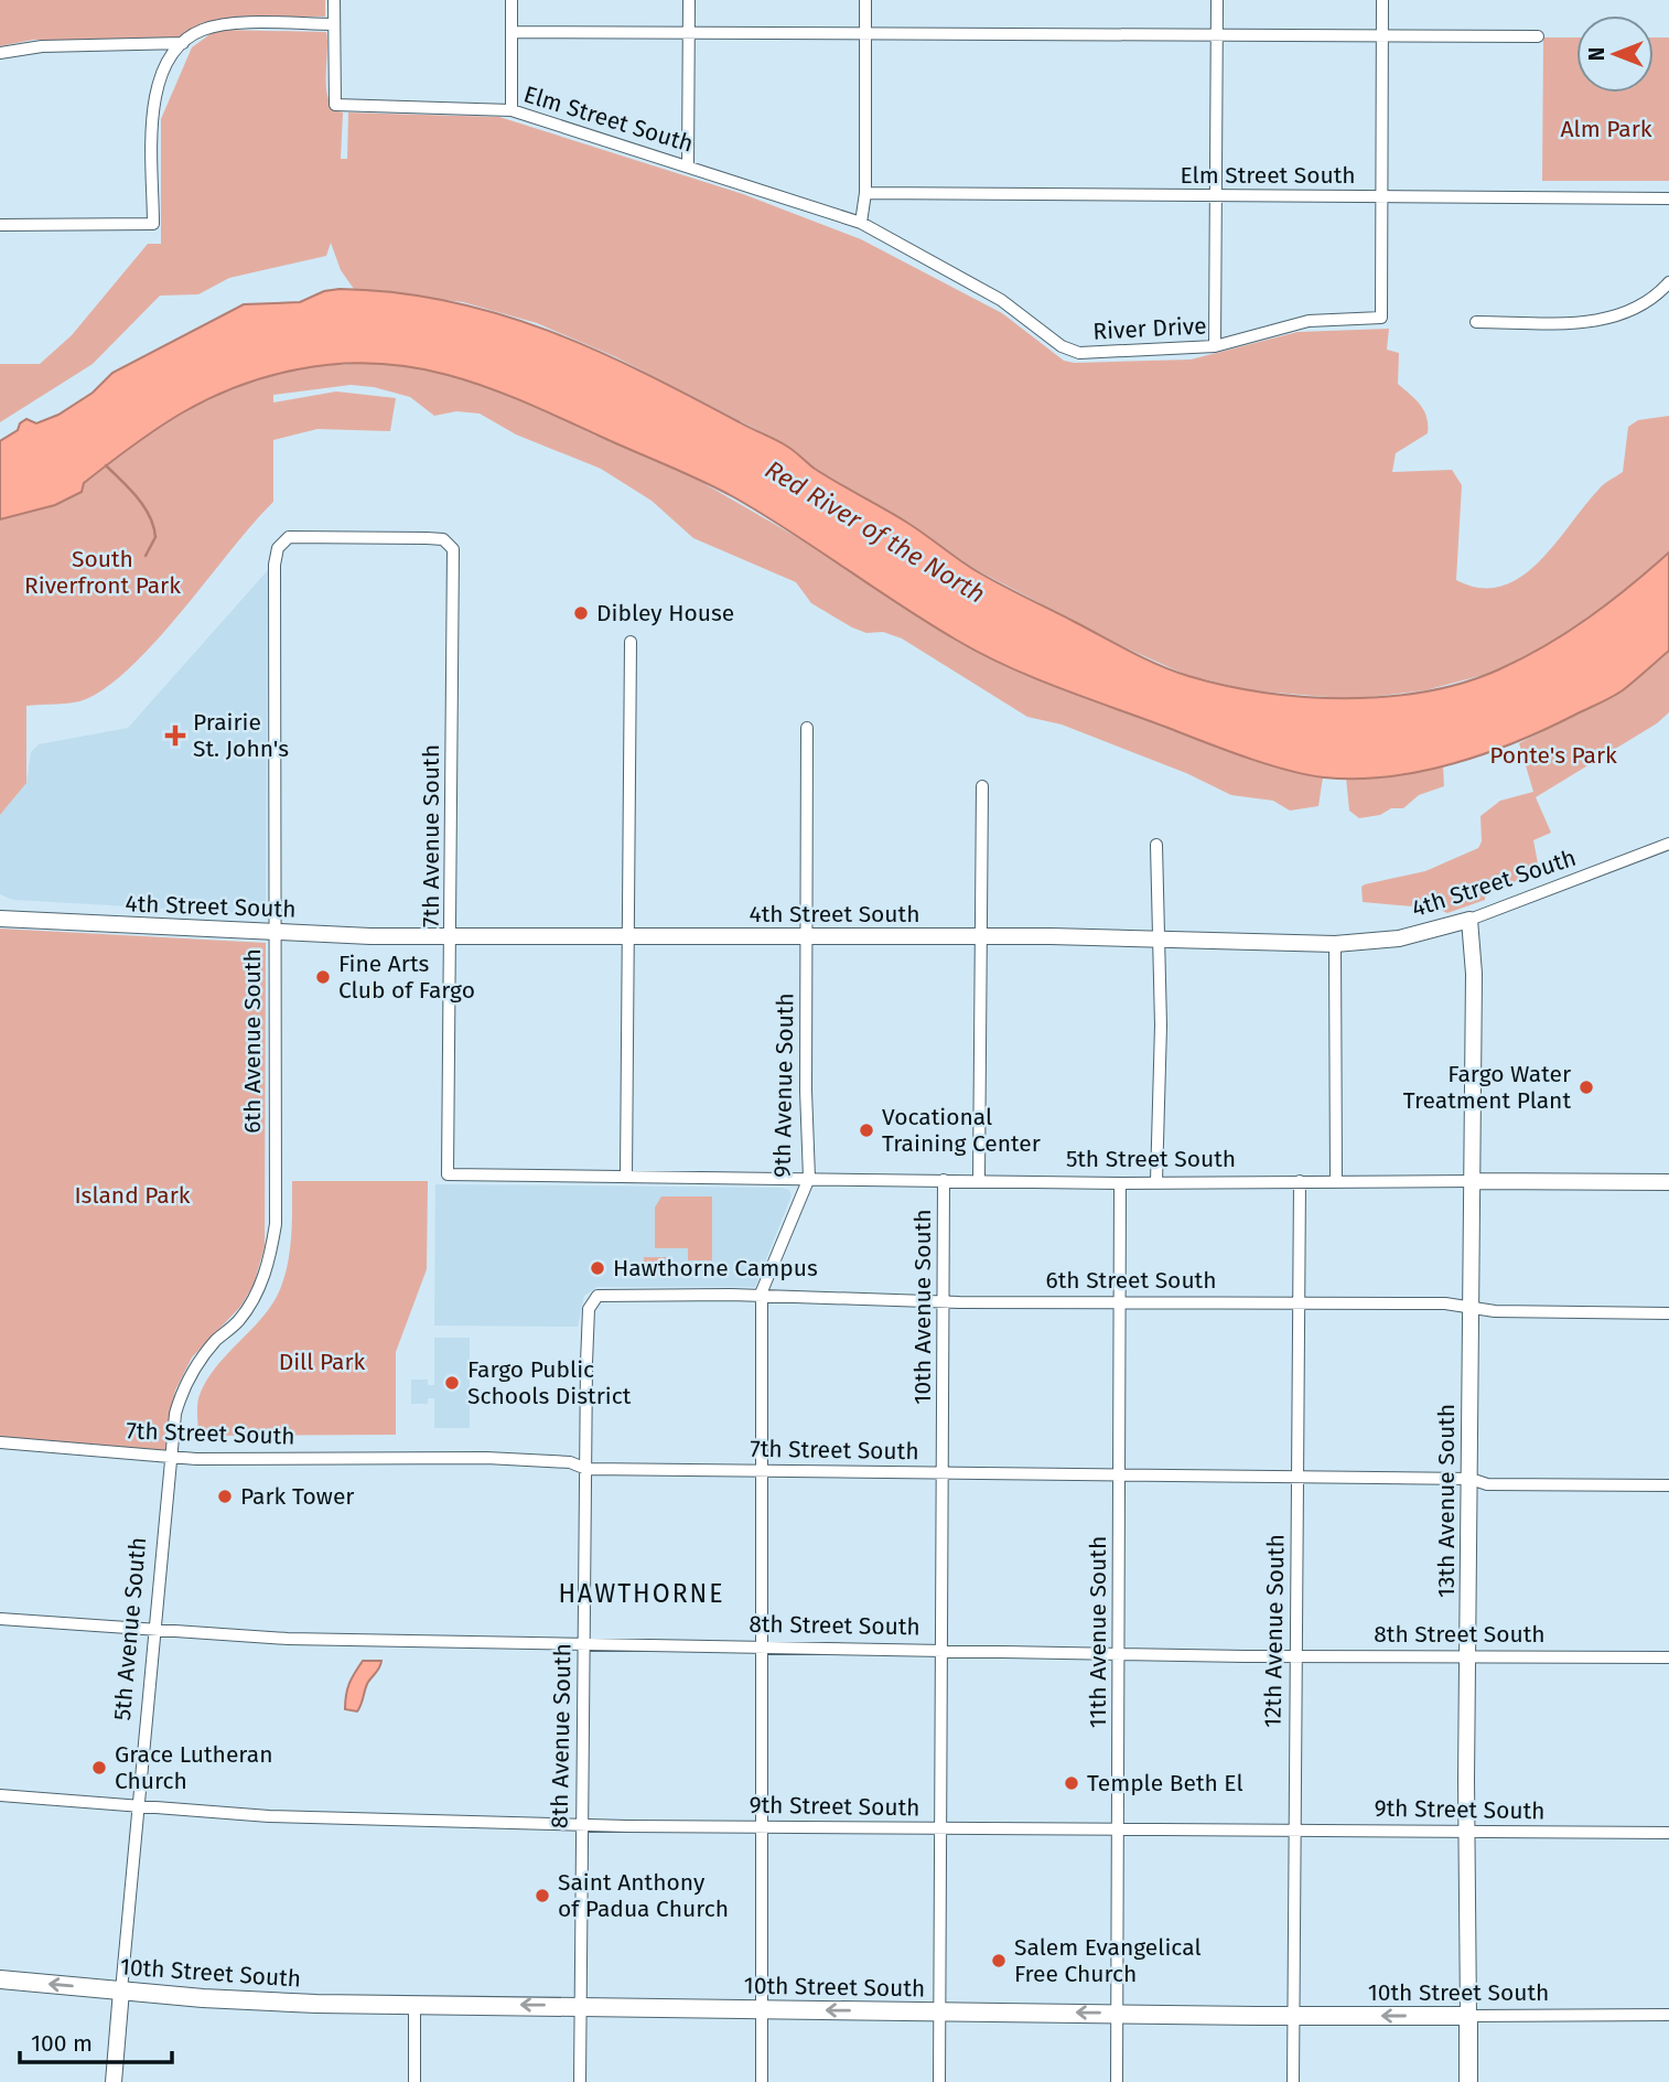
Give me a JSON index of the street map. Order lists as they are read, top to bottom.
{
  "streets": {
    "main road": ["13th Avenue South", "10th Street South"],
    "street": [
      "Elm Street South",
      "River Drive",
      "7th Avenue South",
      "4th Street South",
      "6th Avenue South",
      "9th Avenue South",
      "5th Street South",
      "6th Street South",
      "10th Avenue South",
      "7th Street South",
      "8th Street South",
      "5th Avenue South",
      "12th Avenue South",
      "11th Avenue South",
      "8th Avenue South",
      "9th Street South"
    ]
  },
  "crossings": [
    ["Elm Street South", "River Drive"],
    ["7th Avenue South", "4th Street South"],
    ["7th Avenue South", "6th Avenue South"],
    ["7th Avenue South", "5th Street South"],
    ["4th Street South", "6th Avenue South"],
    ["4th Street South", "9th Avenue South"],
    ["4th Street South", "13th Avenue South"],
    ["6th Avenue South", "7th Street South"],
    ["6th Avenue South", "5th Avenue South"],
    ["9th Avenue South", "5th Street South"],
    ["9th Avenue South", "6th Street South"],
    ["9th Avenue South", "7th Street South"],
    ["9th Avenue South", "8th Street South"],
    ["9th Avenue South", "9th Street South"],
    ["9th Avenue South", "10th Street South"],
    ["5th Street South", "10th Avenue South"],
    ["5th Street South", "13th Avenue South"],
    ["5th Street South", "12th Avenue South"],
    ["5th Street South", "11th Avenue South"],
    ["6th Street South", "10th Avenue South"],
    ["6th Street South", "13th Avenue South"],
    ["6th Street South", "12th Avenue South"],
    ["6th Street South", "11th Avenue South"],
    ["6th Street South", "8th Avenue South"],
    ["10th Avenue South", "7th Street South"],
    ["10th Avenue South", "8th Street South"],
    ["10th Avenue South", "9th Street South"],
    ["10th Avenue South", "10th Street South"],
    ["7th Street South", "13th Avenue South"],
    ["7th Street South", "5th Avenue South"],
    ["7th Street South", "12th Avenue South"],
    ["7th Street South", "11th Avenue South"],
    ["7th Street South", "8th Avenue South"],
    ["13th Avenue South", "8th Street South"],
    ["13th Avenue South", "9th Street South"],
    ["13th Avenue South", "10th Street South"],
    ["8th Street South", "5th Avenue South"],
    ["8th Street South", "12th Avenue South"],
    ["8th Street South", "11th Avenue South"],
    ["8th Street South", "8th Avenue South"],
    ["5th Avenue South", "9th Street South"],
    ["5th Avenue South", "10th Street South"],
    ["12th Avenue South", "9th Street South"],
    ["12th Avenue South", "10th Street South"],
    ["11th Avenue South", "9th Street South"],
    ["11th Avenue South", "10th Street South"],
    ["8th Avenue South", "9th Street South"],
    ["8th Avenue South", "10th Street South"]
  ],
  "one_way": ["10th Street South"],
  "districts": ["HAWTHORNE"],
  "water": ["Red River of the North"],
  "parks": [
    "Alm Park",
    "South Riverfront Park",
    "Ponte's Park",
    "Island Park",
    "Dill Park"
  ],
  "places": {
    "other": [
      "Dibley House",
      "Fine Arts Club of Fargo",
      "Fargo Water Treatment Plant",
      "Vocational Training Center",
      "Hawthorne Campus",
      "Fargo Public Schools District",
      "Park Tower",
      "Grace Lutheran Church",
      "Temple Beth El",
      "Saint Anthony of Padua Church",
      "Salem Evangelical Free Church"
    ],
    "health": ["Prairie St. John's"]
  },
  "scale_bar": "100 m",
  "north": "left"
}
